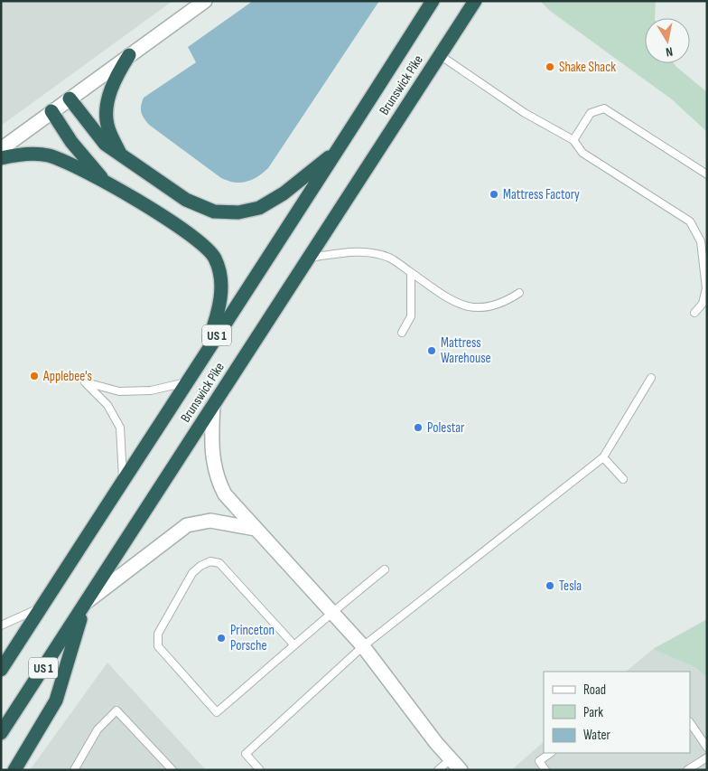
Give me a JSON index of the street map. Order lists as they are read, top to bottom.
{
  "streets": {
    "highway": ["Brunswick Pike", "US 1"]
  },
  "places": [
    "Shake Shack",
    "Mattress Factory",
    "Mattress Warehouse",
    "Applebee's",
    "Polestar",
    "Tesla",
    "Princeton Porsche"
  ],
  "legend": ["Road", "Park", "Water"],
  "north": "bottom"
}
